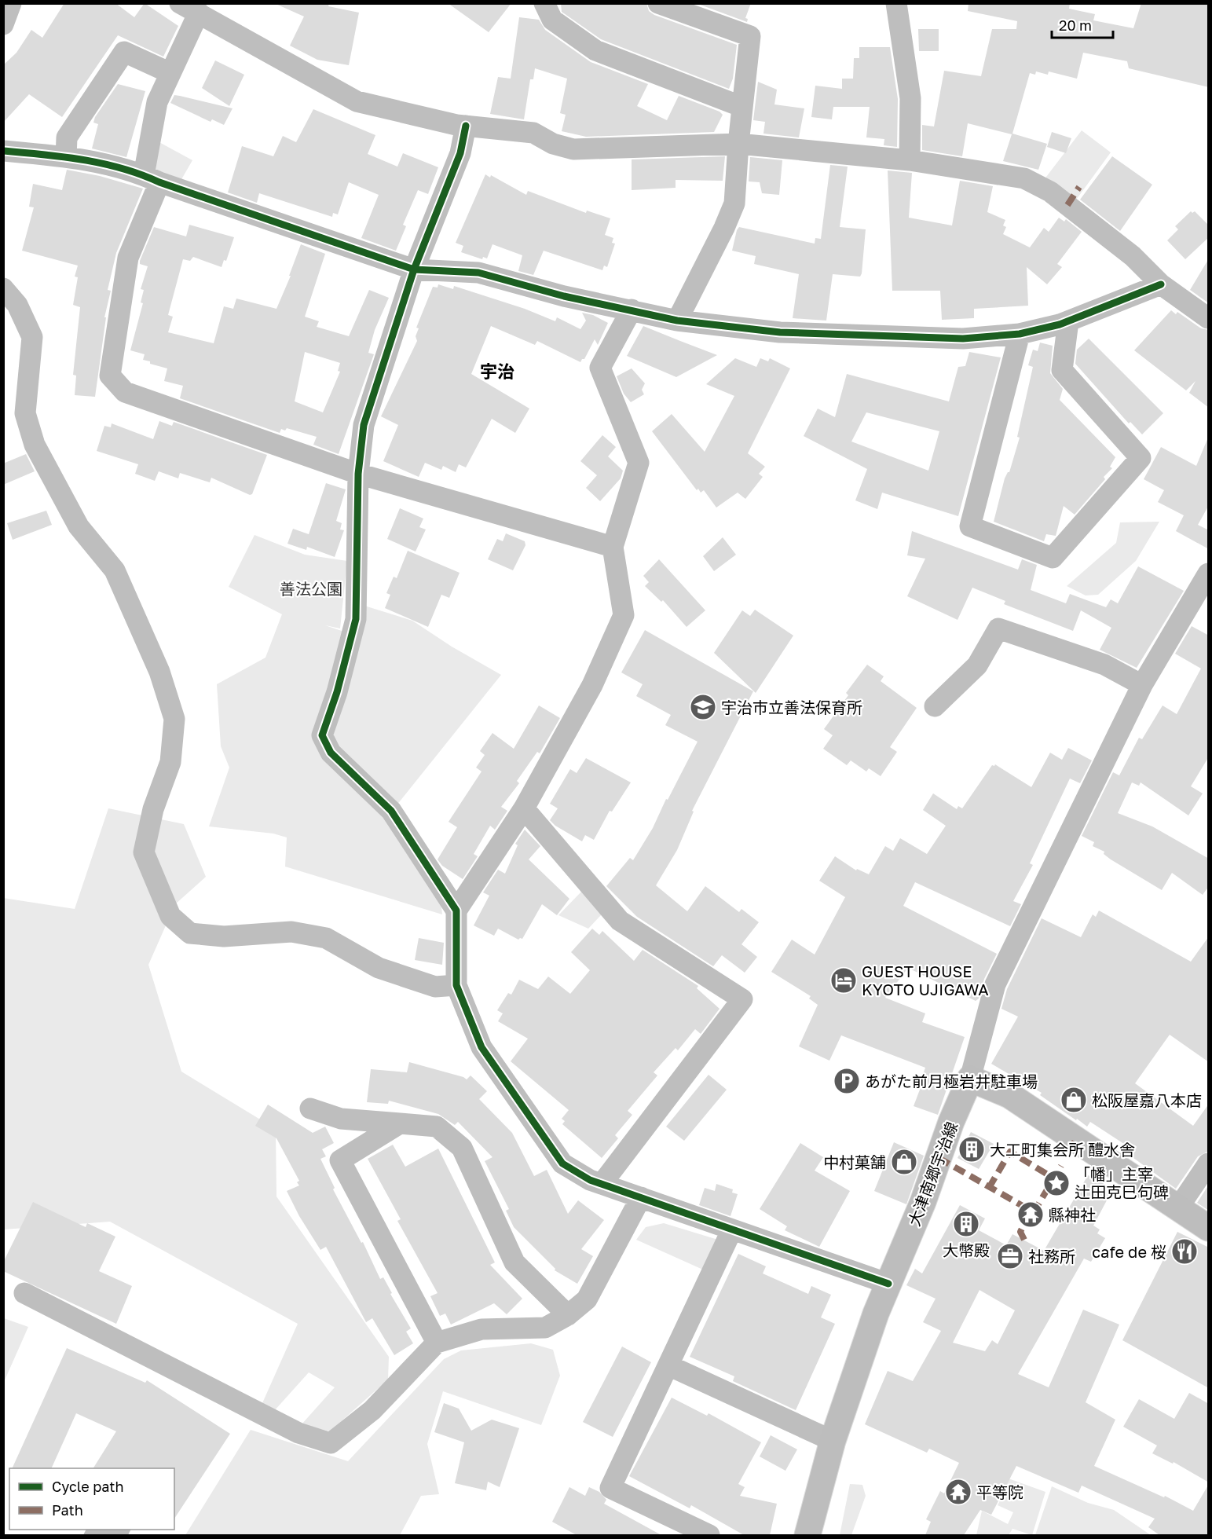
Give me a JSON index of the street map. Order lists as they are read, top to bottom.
{
  "streets": {
    "main road": ["大津南郷宇治線"]
  },
  "districts": ["宇治"],
  "parks": ["善法公園"],
  "places": {
    "school or university": ["宇治市立善法保育所"],
    "hotel": ["GUEST HOUSE KYOTO UJIGAWA"],
    "parking": ["あがた前月極岩井駐車場"],
    "shop": ["松阪屋嘉八本店", "中村菓舗"],
    "building": ["大工町集会所 醴水舎", "大幣殿"],
    "place": ["「幡」主宰 辻田克巳句碑"],
    "temple": ["縣神社", "平等院"],
    "restaurant": ["cafe de 桜"],
    "office": ["社務所"]
  },
  "legend": ["Cycle path", "Path"],
  "scale_bar": "20 m"
}
